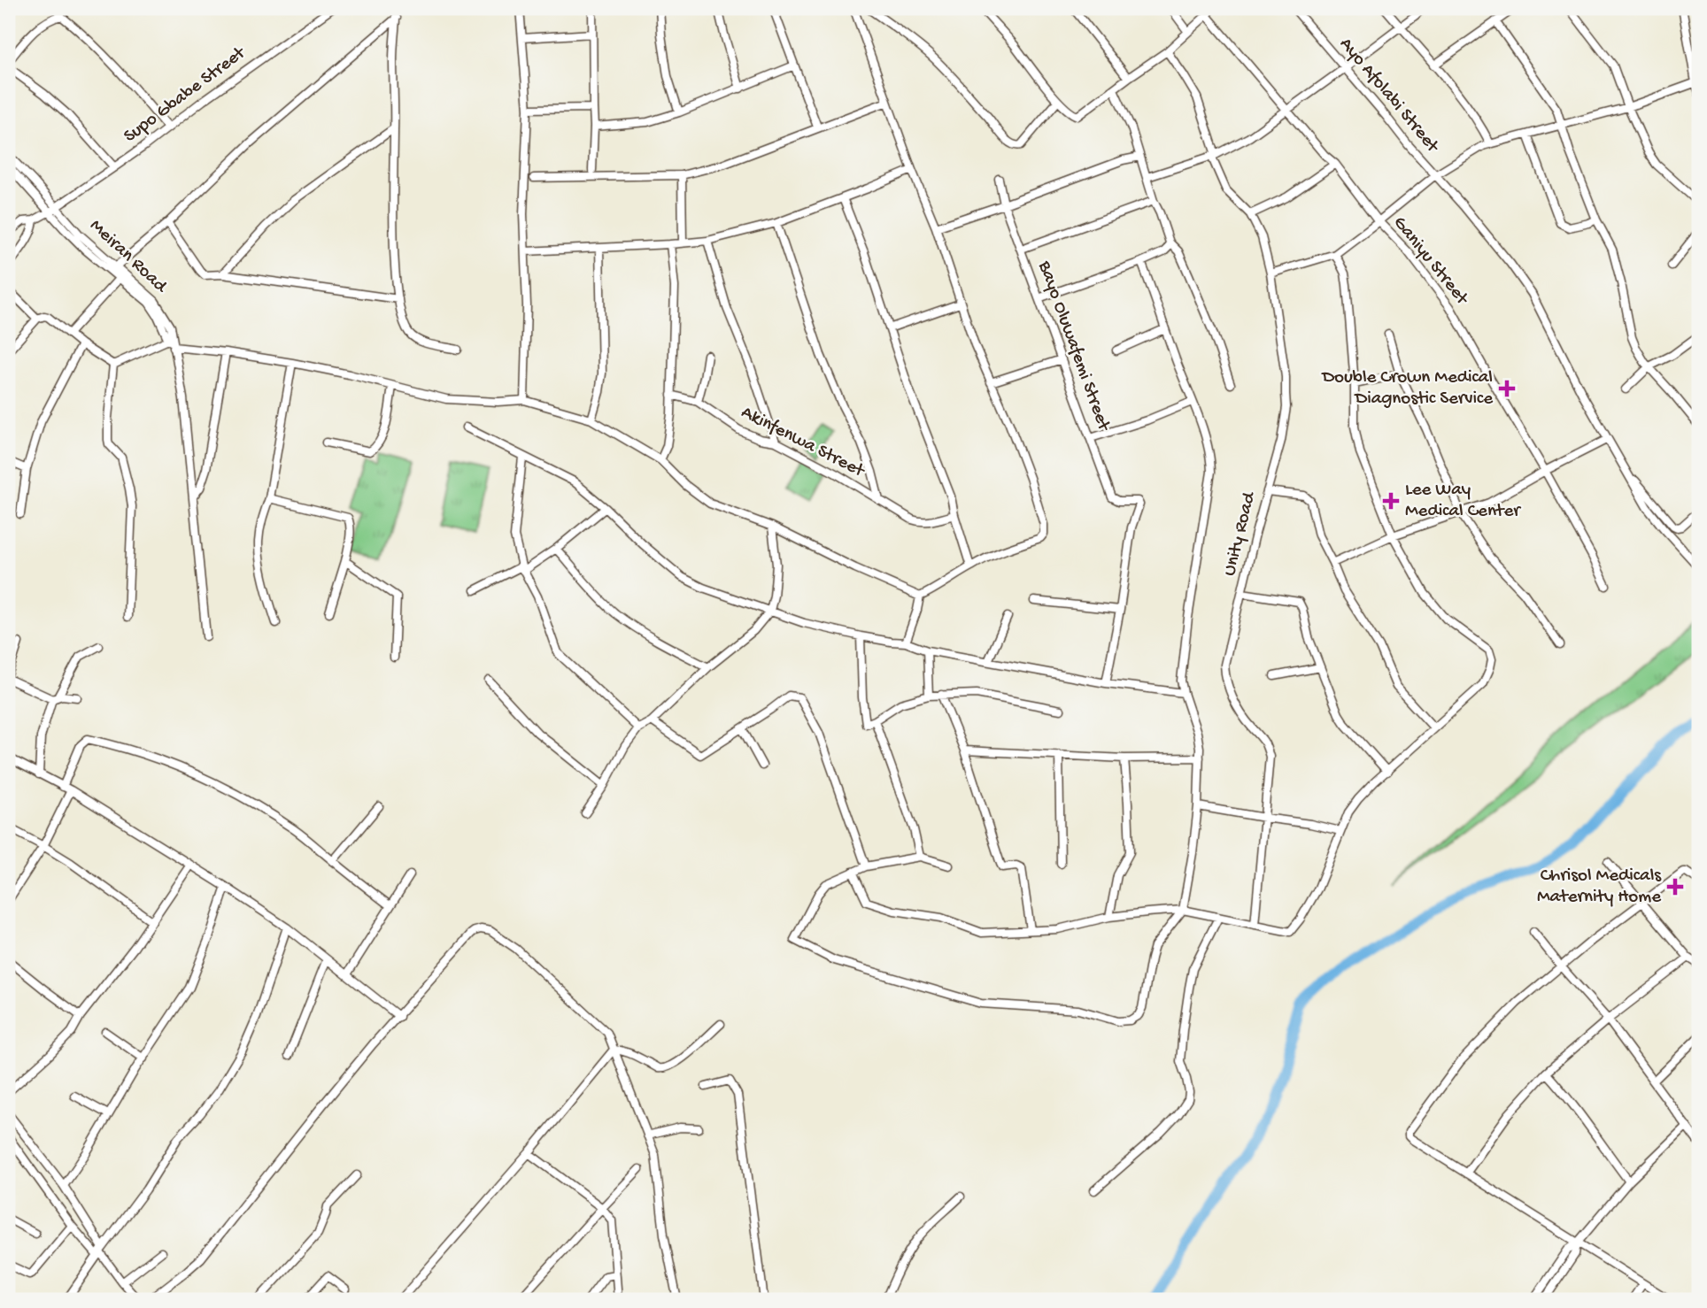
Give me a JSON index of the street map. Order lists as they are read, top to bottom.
{
  "streets": {
    "street": [
      "Supo Gbabe Street",
      "Ayo Afolabi Street",
      "Meiran Road",
      "Ganiyu Street",
      "Bayo Oluwafemi Street",
      "Akinfenwa Street",
      "Unity Road"
    ]
  },
  "crossings": [
    ["Supo Gbabe Street", "Meiran Road"]
  ],
  "places": {
    "health": ["Double Crown Medical Diagnostic Service", "Lee Way Medical Center", "Chrisol Medicals Maternity Home"]
  }
}
